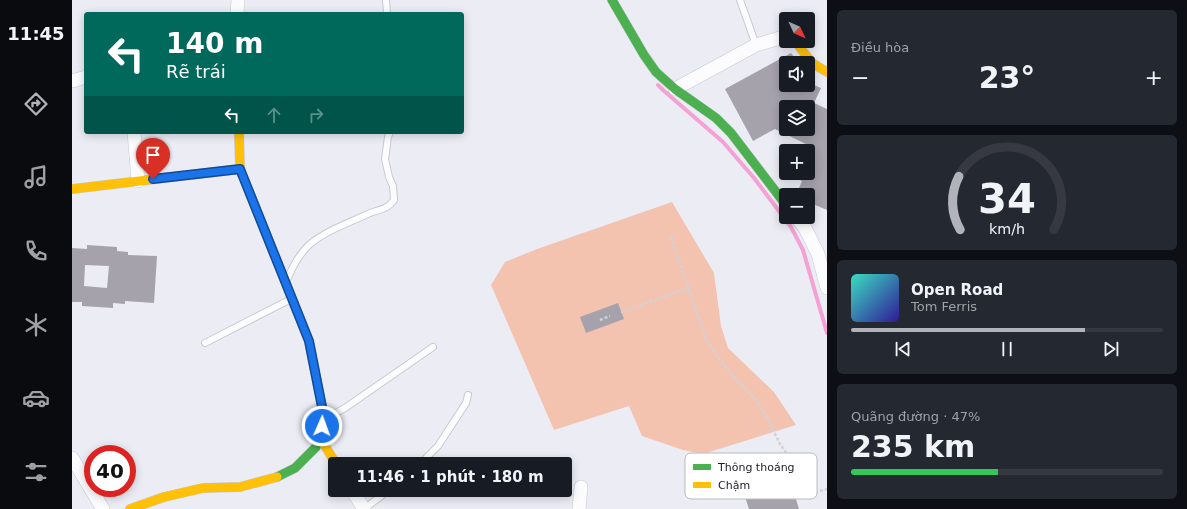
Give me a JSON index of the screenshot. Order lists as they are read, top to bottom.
{
  "legend": ["Thông thoáng", "Chậm"],
  "north": "bottom right",
  "page": {
    "tabs": "11:45",
    "tile": [
      "Điều hòa",
      ["Quãng đường · 47%", "235 km"]
    ],
    "map_buttons": ["+", "−"],
    "turn": ["140 m", "Rẽ trái"],
    "heat": ["−", "23°", "+"],
    "song": ["Open Road", "Tom Ferris"],
    "limit": "40",
    "trip": "11:46 · 1 phút · 180 m",
    "gauge": ["34", "km/h"]
  }
}
